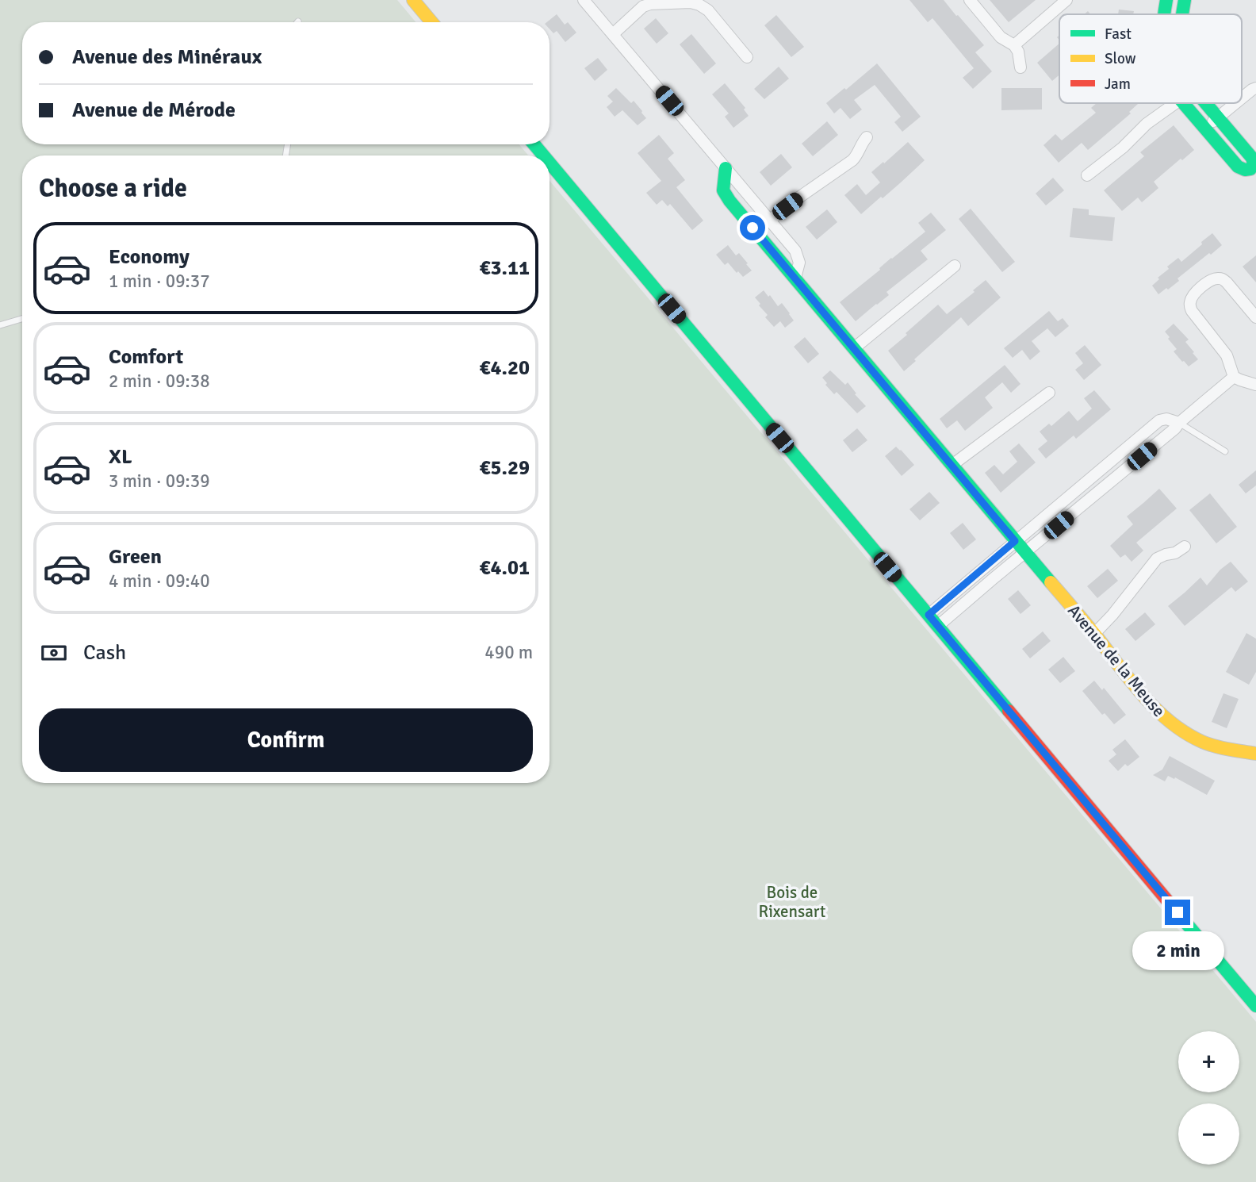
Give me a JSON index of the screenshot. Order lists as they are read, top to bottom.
{
  "streets": {
    "street": ["Avenue de la Meuse"]
  },
  "parks": ["Bois de Rixensart"],
  "legend": ["Fast", "Slow", "Jam"],
  "page": {
    "banner": ["Avenue des Minéraux", "Avenue de Mérode"],
    "heading": "Choose a ride",
    "list": [
      {
        "name": "Economy",
        "note": "1 min · 09:37",
        "value": "€3.11"
      },
      {
        "name": "Comfort",
        "note": "2 min · 09:38",
        "value": "€4.20"
      },
      {
        "name": "XL",
        "note": "3 min · 09:39",
        "value": "€5.29"
      },
      {
        "name": "Green",
        "note": "4 min · 09:40",
        "value": "€4.01"
      }
    ],
    "pay": ["Cash", "490 m"],
    "buttons": "Confirm",
    "bubble": "2 min",
    "map_buttons": ["+", "−"]
  }
}
